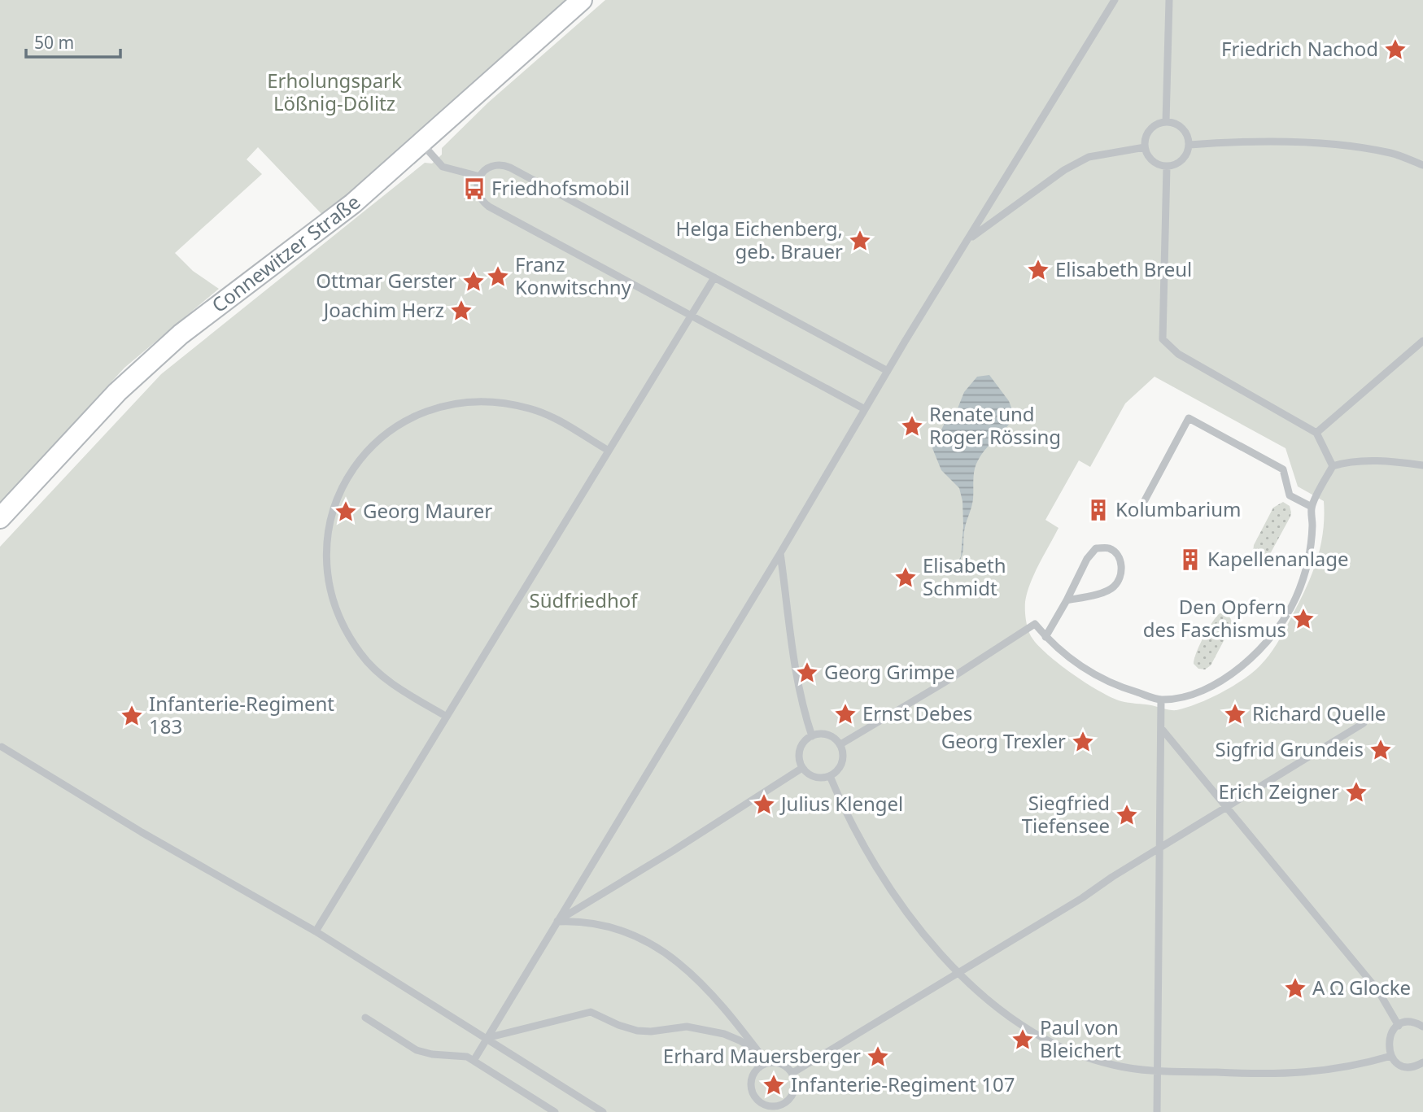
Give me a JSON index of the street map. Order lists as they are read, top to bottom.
{
  "streets": {
    "street": ["Connewitzer Straße"]
  },
  "parks": ["Erholungspark Lößnig-Dölitz", "Südfriedhof"],
  "places": {
    "place": [
      "Friedrich Nachod",
      "Helga Eichenberg, geb. Brauer",
      "Elisabeth Breul",
      "Franz Konwitschny",
      "Ottmar Gerster",
      "Joachim Herz",
      "Renate und Roger Rössing",
      "Georg Maurer",
      "Elisabeth Schmidt",
      "Den Opfern des Faschismus",
      "Georg Grimpe",
      "Ernst Debes",
      "Richard Quelle",
      "Infanterie-Regiment 183",
      "Georg Trexler",
      "Sigfrid Grundeis",
      "Erich Zeigner",
      "Julius Klengel",
      "Siegfried Tiefensee",
      "Α Ω Glocke",
      "Paul von Bleichert",
      "Erhard Mauersberger",
      "Infanterie-Regiment 107"
    ],
    "bus stop": ["Friedhofsmobil"],
    "building": ["Kolumbarium", "Kapellenanlage"]
  },
  "scale_bar": "50 m"
}
